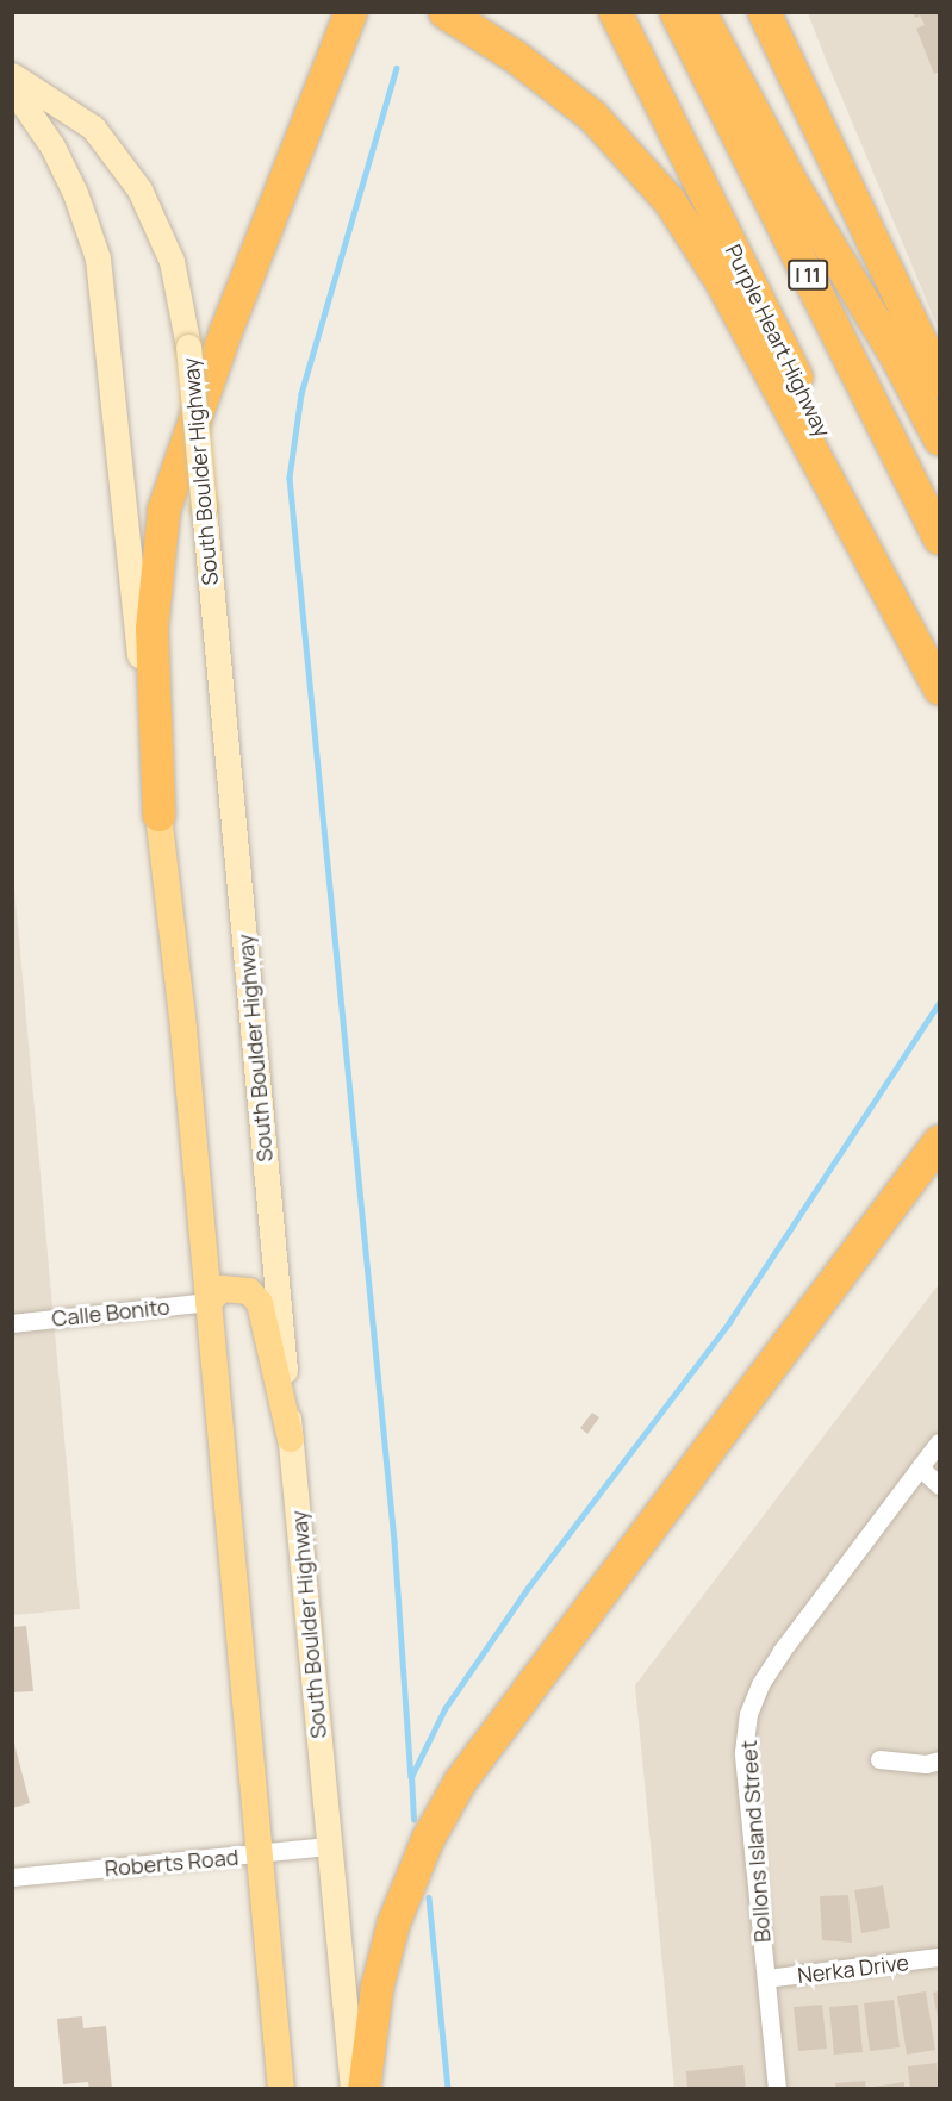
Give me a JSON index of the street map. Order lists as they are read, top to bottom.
{
  "streets": {
    "highway": ["I 11", "Purple Heart Highway"],
    "main road": ["South Boulder Highway"],
    "street": [
      "Calle Bonito",
      "Bollons Island Street",
      "Roberts Road",
      "Nerka Drive"
    ]
  },
  "crossings": [
    ["South Boulder Highway", "Roberts Road"],
    ["Bollons Island Street", "Nerka Drive"]
  ]
}
